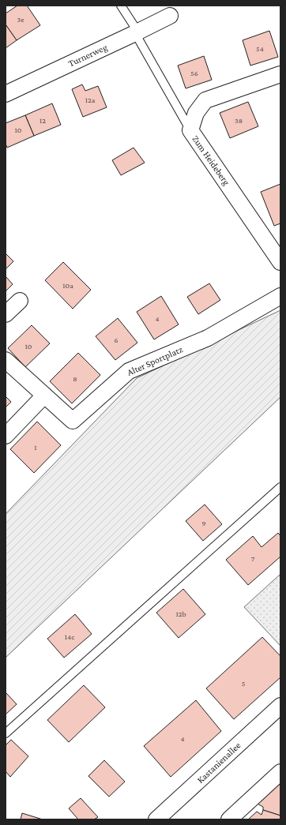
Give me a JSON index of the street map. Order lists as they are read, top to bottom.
{
  "streets": {
    "street": [
      "Turnerweg",
      "Zum Heideberg",
      "Alter Sportplatz",
      "Kastanienallee"
    ]
  },
  "house_numbers": [
    "3e",
    "54",
    "56",
    "12a",
    "12",
    "38",
    "10",
    "10a",
    "4",
    "6",
    "10",
    "8",
    "1",
    "9",
    "7",
    "12b",
    "14c",
    "5",
    "4"
  ]
}
